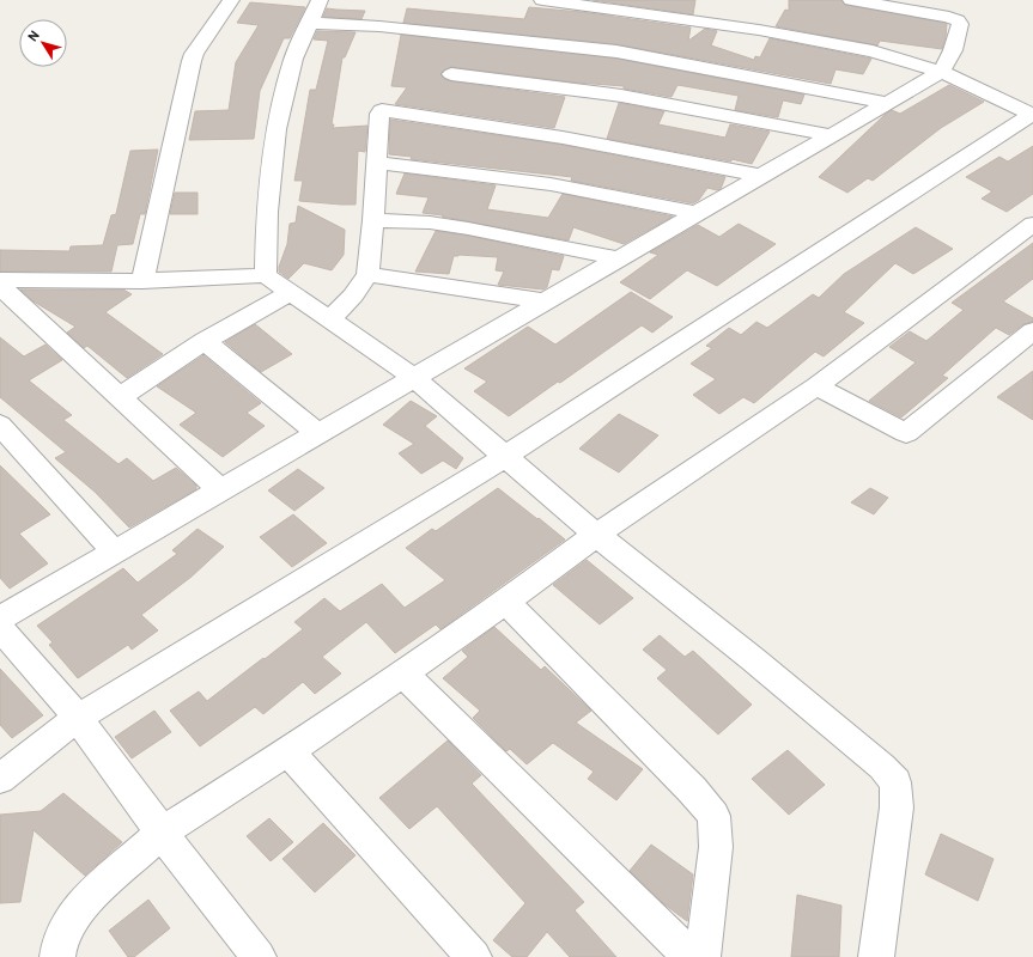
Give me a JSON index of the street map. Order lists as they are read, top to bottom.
{
  "north": "top left"
}
